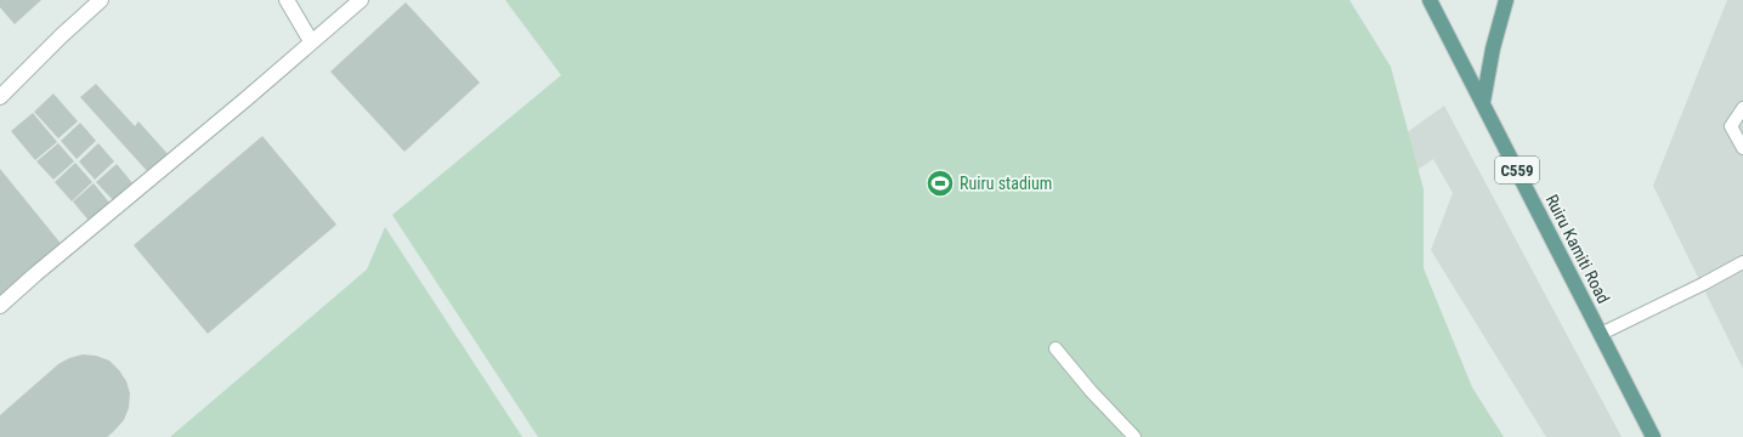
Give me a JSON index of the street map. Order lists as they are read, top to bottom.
{
  "streets": {
    "main road": ["C559", "Ruiru Kamiti Road"]
  },
  "places": {
    "sports": ["Ruiru stadium"]
  }
}
